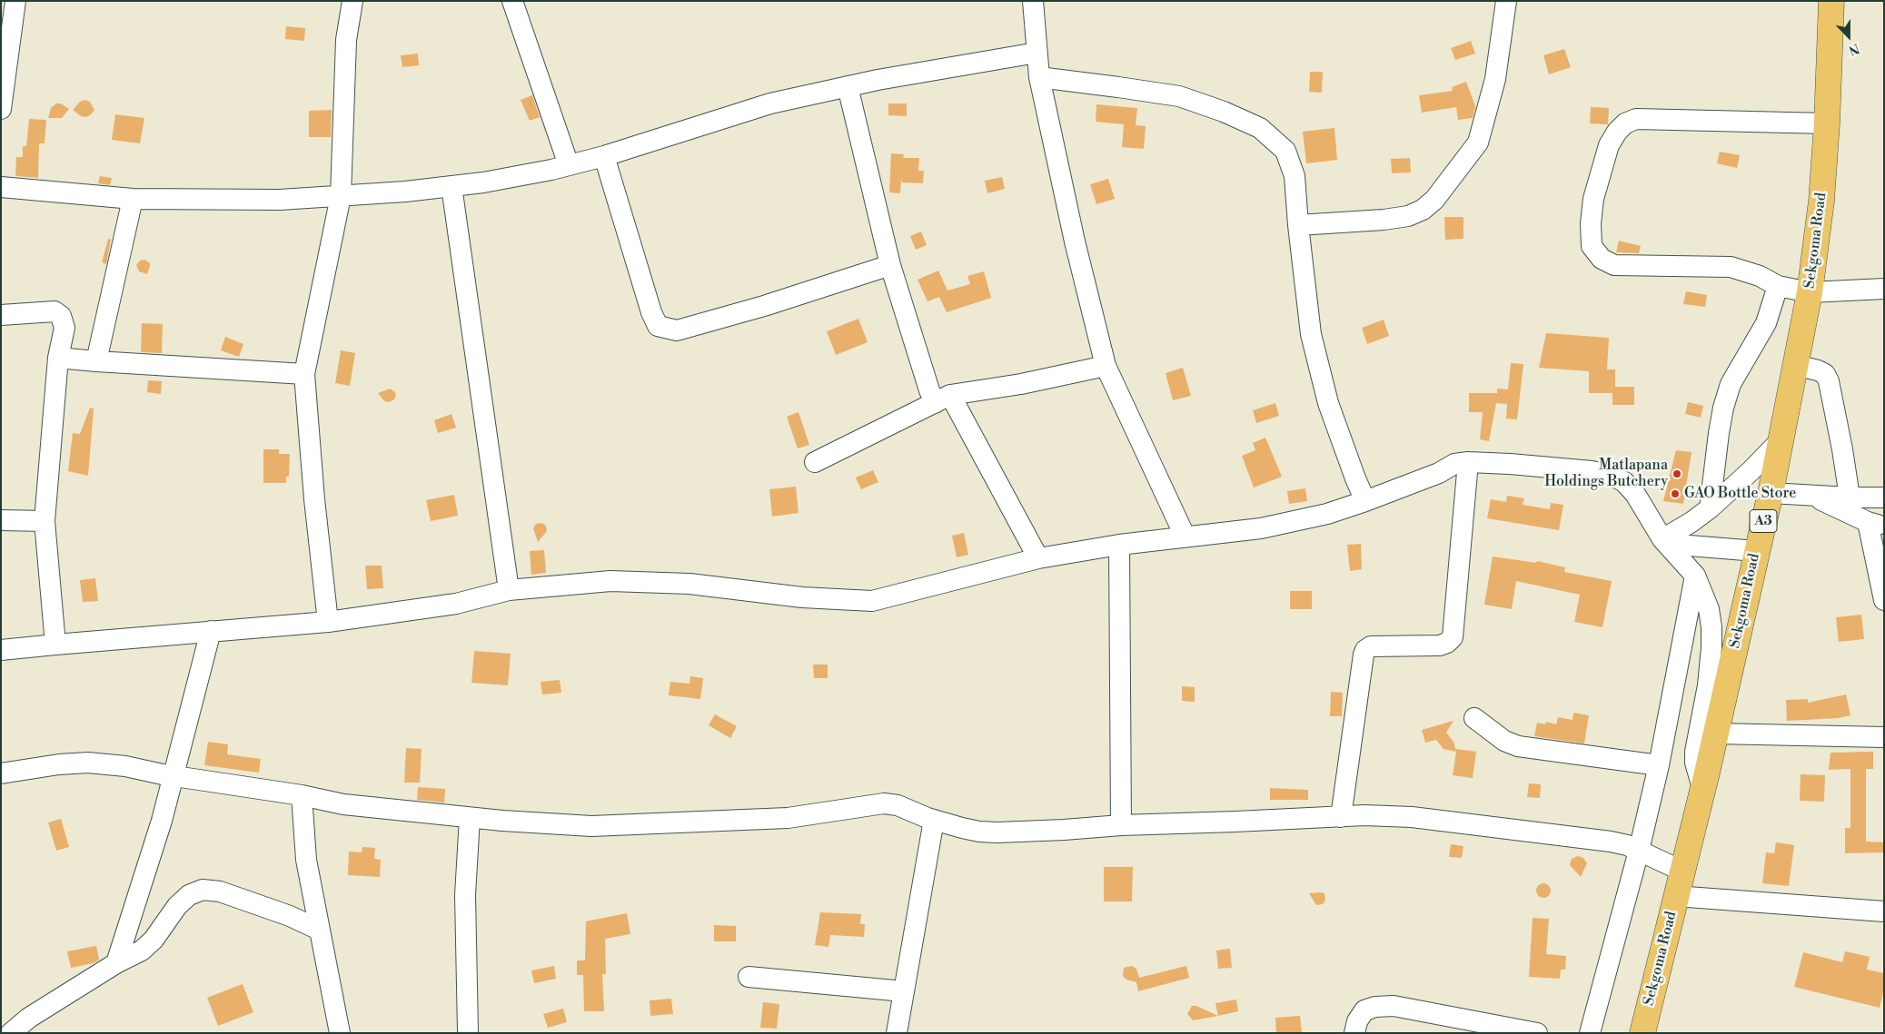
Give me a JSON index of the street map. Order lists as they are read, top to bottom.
{
  "streets": {
    "highway": ["Sekgoma Road", "A3"]
  },
  "places": ["Matlapana Holdings Butchery", "GAO Bottle Store"],
  "north": "bottom"
}
